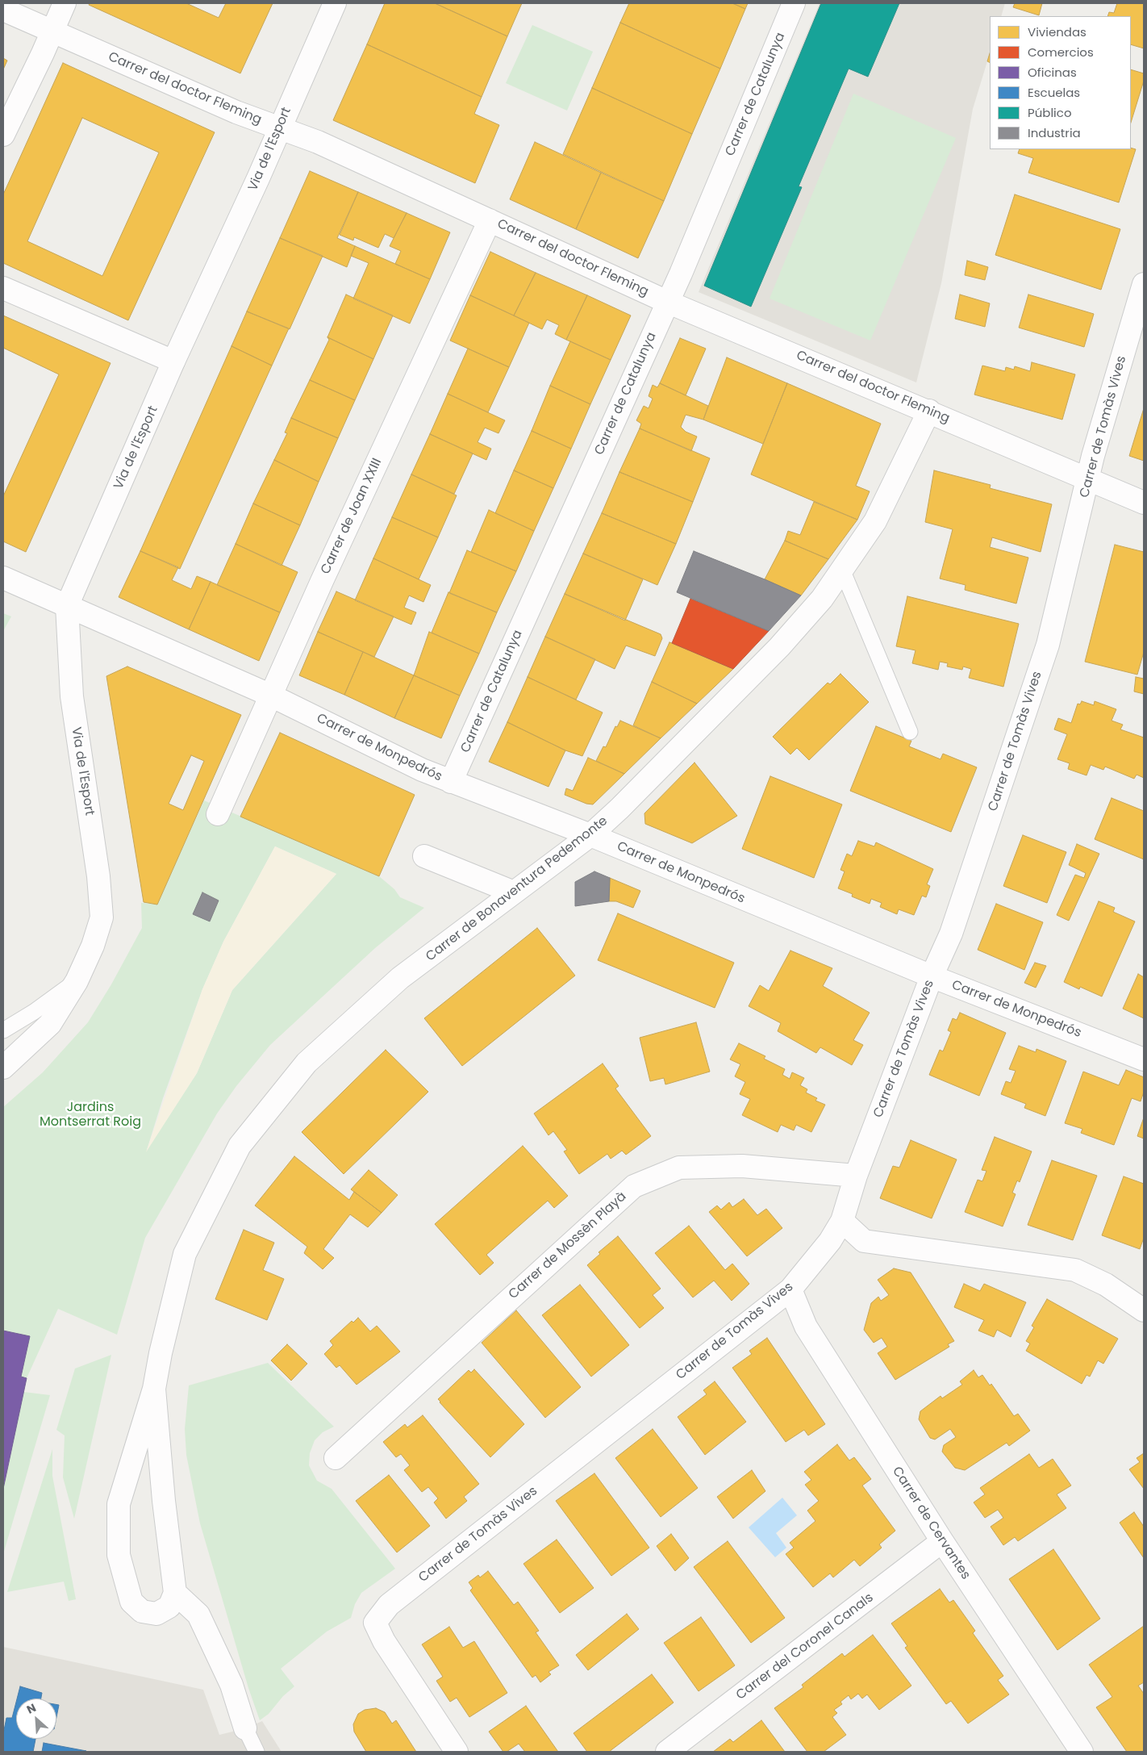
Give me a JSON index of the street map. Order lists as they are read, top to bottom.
{
  "streets": {
    "street": [
      "Carrer del doctor Fleming",
      "Carrer de Catalunya",
      "Via de l'Esport",
      "Carrer de Tomàs Vives",
      "Carrer de Joan XXIII",
      "Carrer de Monpedrós",
      "Carrer de Bonaventura Pedemonte",
      "Carrer de Mossèn Playà",
      "Carrer de Cervantes",
      "Carrer del Coronel Canals"
    ]
  },
  "crossings": [
    ["Carrer del doctor Fleming", "Carrer de Catalunya"],
    ["Carrer del doctor Fleming", "Via de l'Esport"],
    ["Carrer del doctor Fleming", "Carrer de Tomàs Vives"],
    ["Carrer del doctor Fleming", "Carrer de Joan XXIII"],
    ["Carrer del doctor Fleming", "Carrer de Bonaventura Pedemonte"],
    ["Carrer de Catalunya", "Carrer de Monpedrós"],
    ["Via de l'Esport", "Carrer de Monpedrós"],
    ["Carrer de Tomàs Vives", "Carrer de Monpedrós"],
    ["Carrer de Tomàs Vives", "Carrer de Mossèn Playà"],
    ["Carrer de Tomàs Vives", "Carrer de Cervantes"],
    ["Carrer de Joan XXIII", "Carrer de Monpedrós"],
    ["Carrer de Monpedrós", "Carrer de Bonaventura Pedemonte"],
    ["Carrer de Cervantes", "Carrer del Coronel Canals"]
  ],
  "parks": ["Jardins Montserrat Roig"],
  "legend": [
    "Viviendas",
    "Comercios",
    "Oficinas",
    "Escuelas",
    "Público",
    "Industria"
  ],
  "north": "top left"
}
